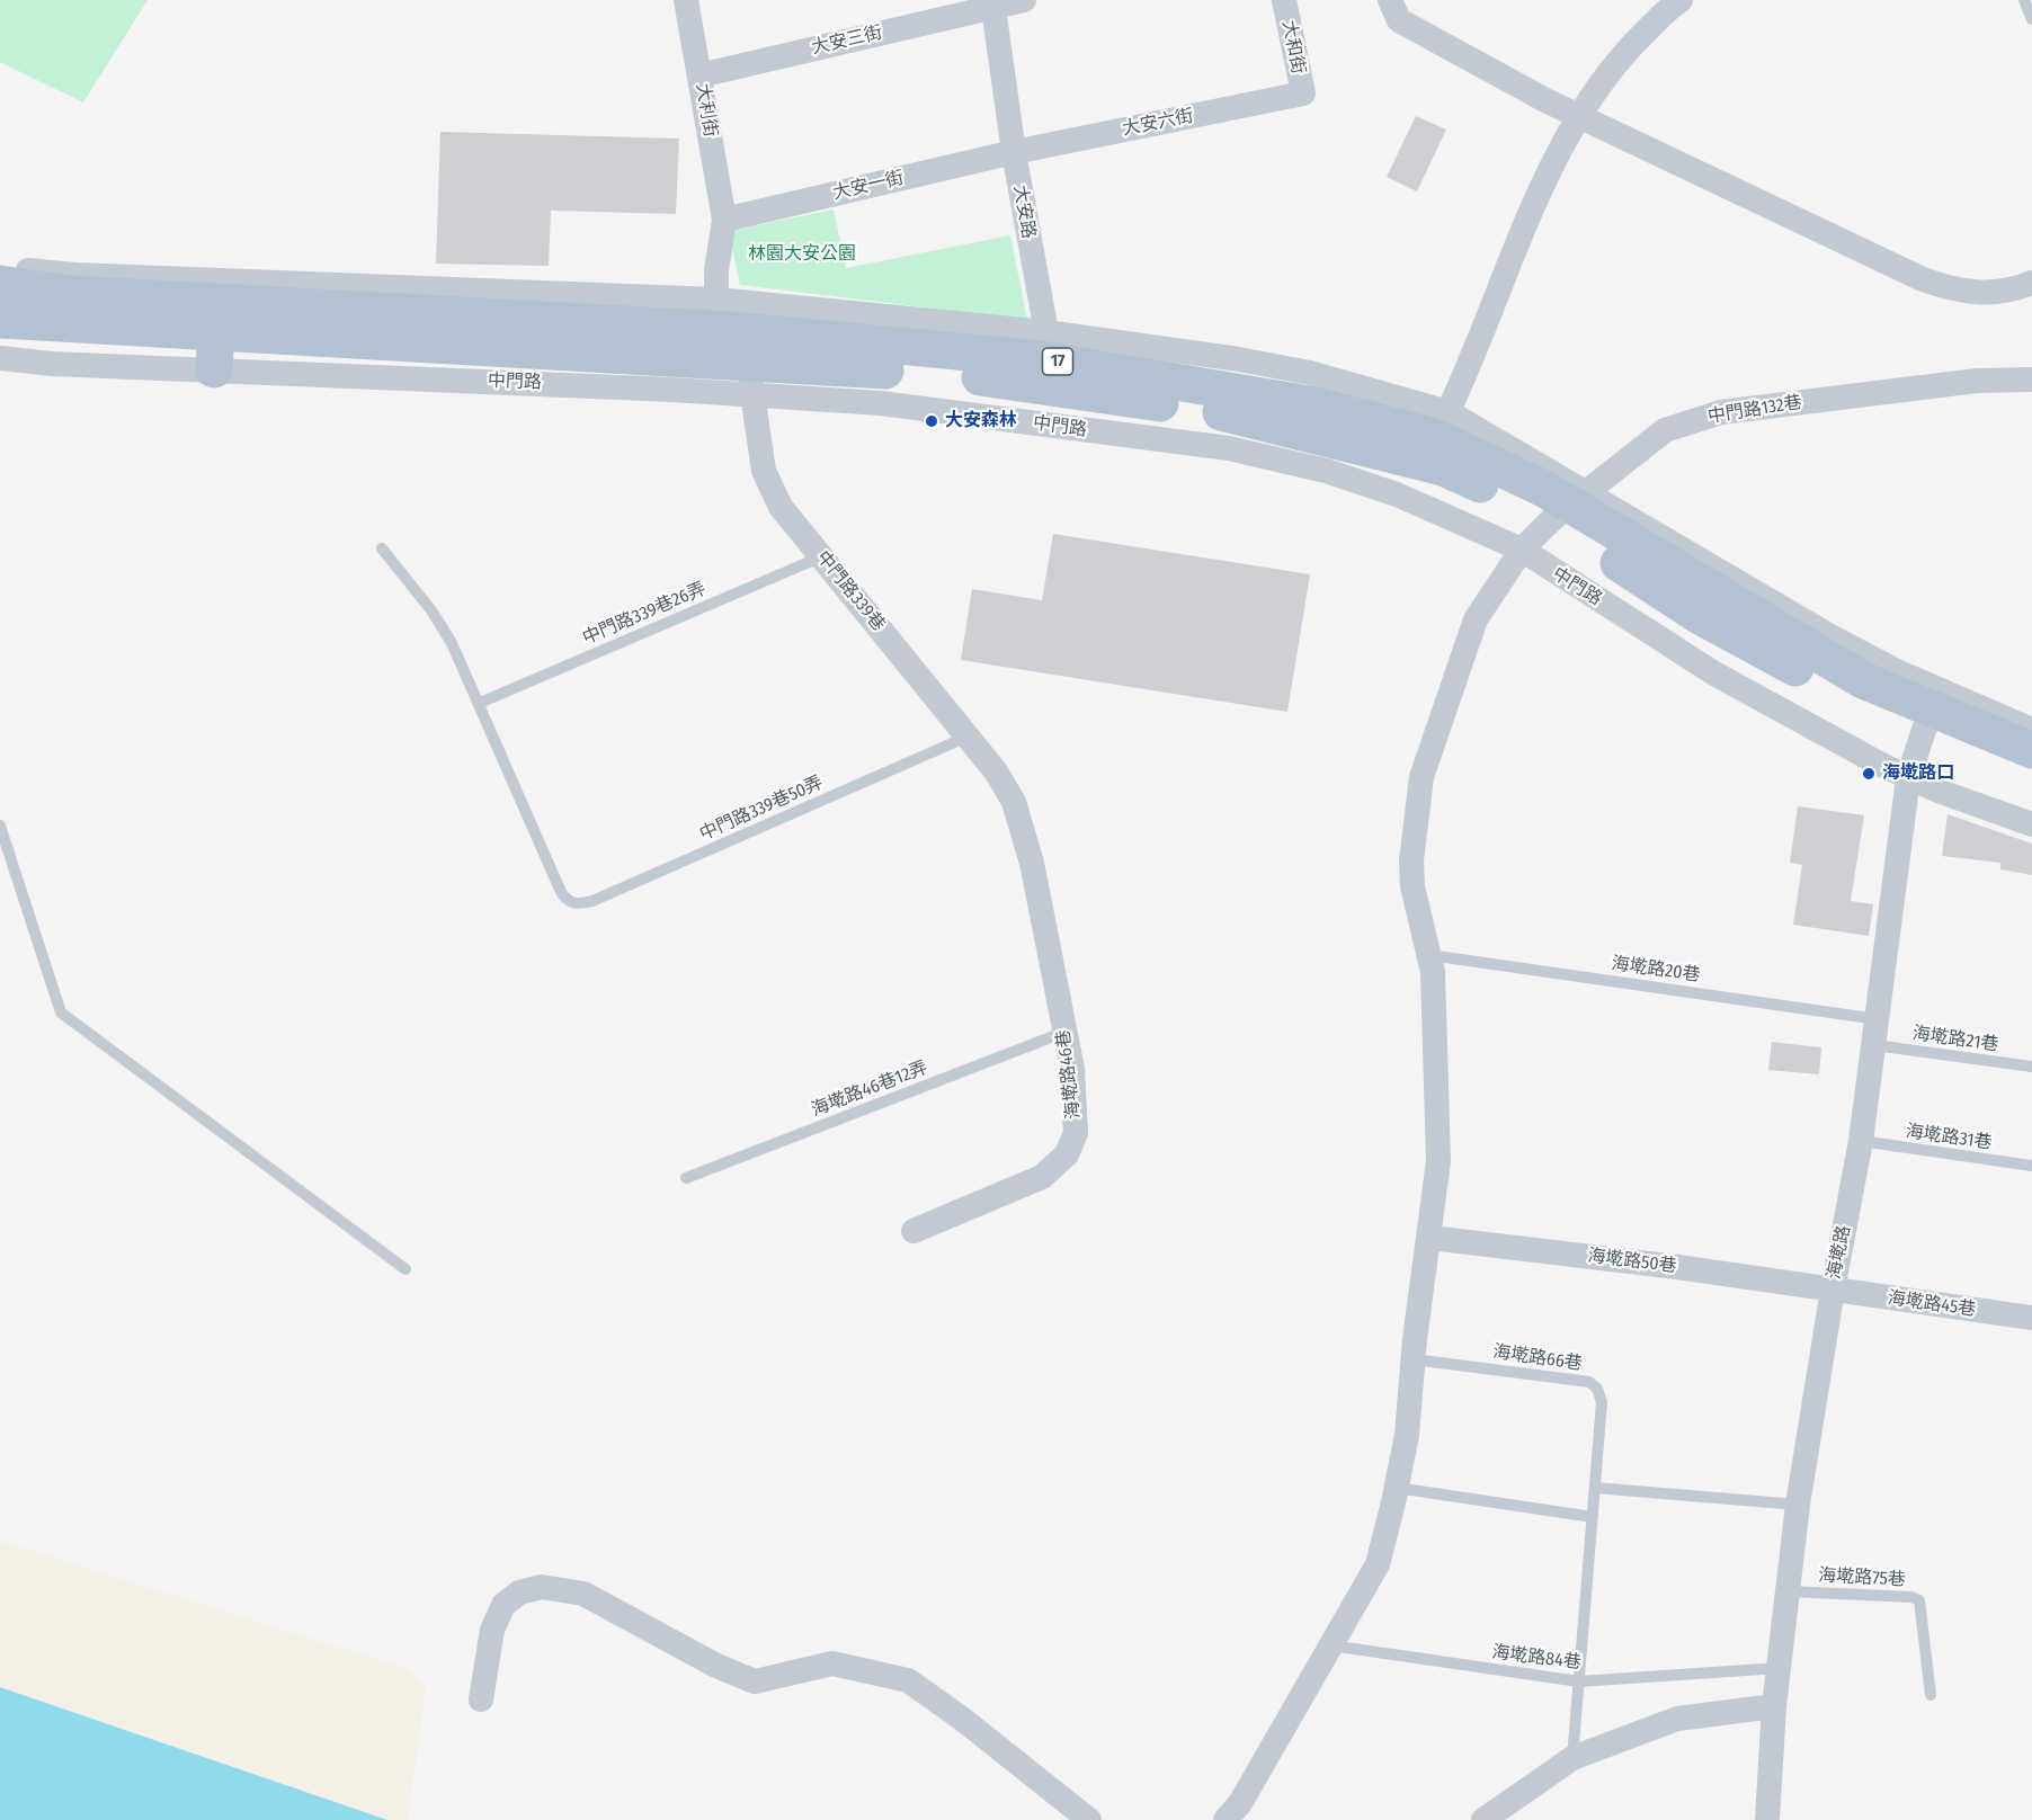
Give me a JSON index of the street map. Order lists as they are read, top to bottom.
{
  "streets": {
    "main road": ["17", "中門路"],
    "street": [
      "大安三街",
      "大和街",
      "大利街",
      "大安六街",
      "大安一街",
      "大安路",
      "中門路132巷",
      "中門路339巷",
      "海墘路46巷",
      "海墘路",
      "海墘路50巷",
      "海墘路45巷"
    ],
    "lane": [
      "中門路339巷26弄",
      "中門路339巷50弄",
      "海墘路20巷",
      "海墘路21巷",
      "海墘路46巷12弄",
      "海墘路31巷",
      "海墘路66巷",
      "海墘路75巷",
      "海墘路84巷"
    ]
  },
  "crossings": [
    ["大安三街", "大利街"],
    ["大安三街", "大安路"],
    ["大和街", "大安六街"],
    ["大利街", "大安一街"],
    ["大利街", "中門路"],
    ["大利街", "中門路339巷"],
    ["大安六街", "大安一街"],
    ["大安六街", "大安路"],
    ["大安一街", "大安路"],
    ["大安路", "中門路"],
    ["中門路", "中門路132巷"],
    ["中門路", "中門路339巷"],
    ["中門路", "海墘路"],
    ["中門路132巷", "海墘路20巷"],
    ["中門路132巷", "海墘路50巷"],
    ["中門路132巷", "海墘路66巷"],
    ["中門路132巷", "海墘路84巷"],
    ["中門路339巷", "中門路339巷26弄"],
    ["中門路339巷", "中門路339巷50弄"],
    ["中門路339巷", "海墘路46巷"],
    ["中門路339巷26弄", "中門路339巷50弄"],
    ["海墘路20巷", "海墘路"],
    ["海墘路21巷", "海墘路"],
    ["海墘路46巷", "海墘路46巷12弄"],
    ["海墘路31巷", "海墘路"],
    ["海墘路", "海墘路50巷"],
    ["海墘路", "海墘路45巷"],
    ["海墘路", "海墘路75巷"],
    ["海墘路", "海墘路84巷"],
    ["海墘路50巷", "海墘路45巷"],
    ["海墘路66巷", "海墘路84巷"]
  ],
  "parks": ["林園大安公園"],
  "places": ["大安森林", "海墘路口"]
}
